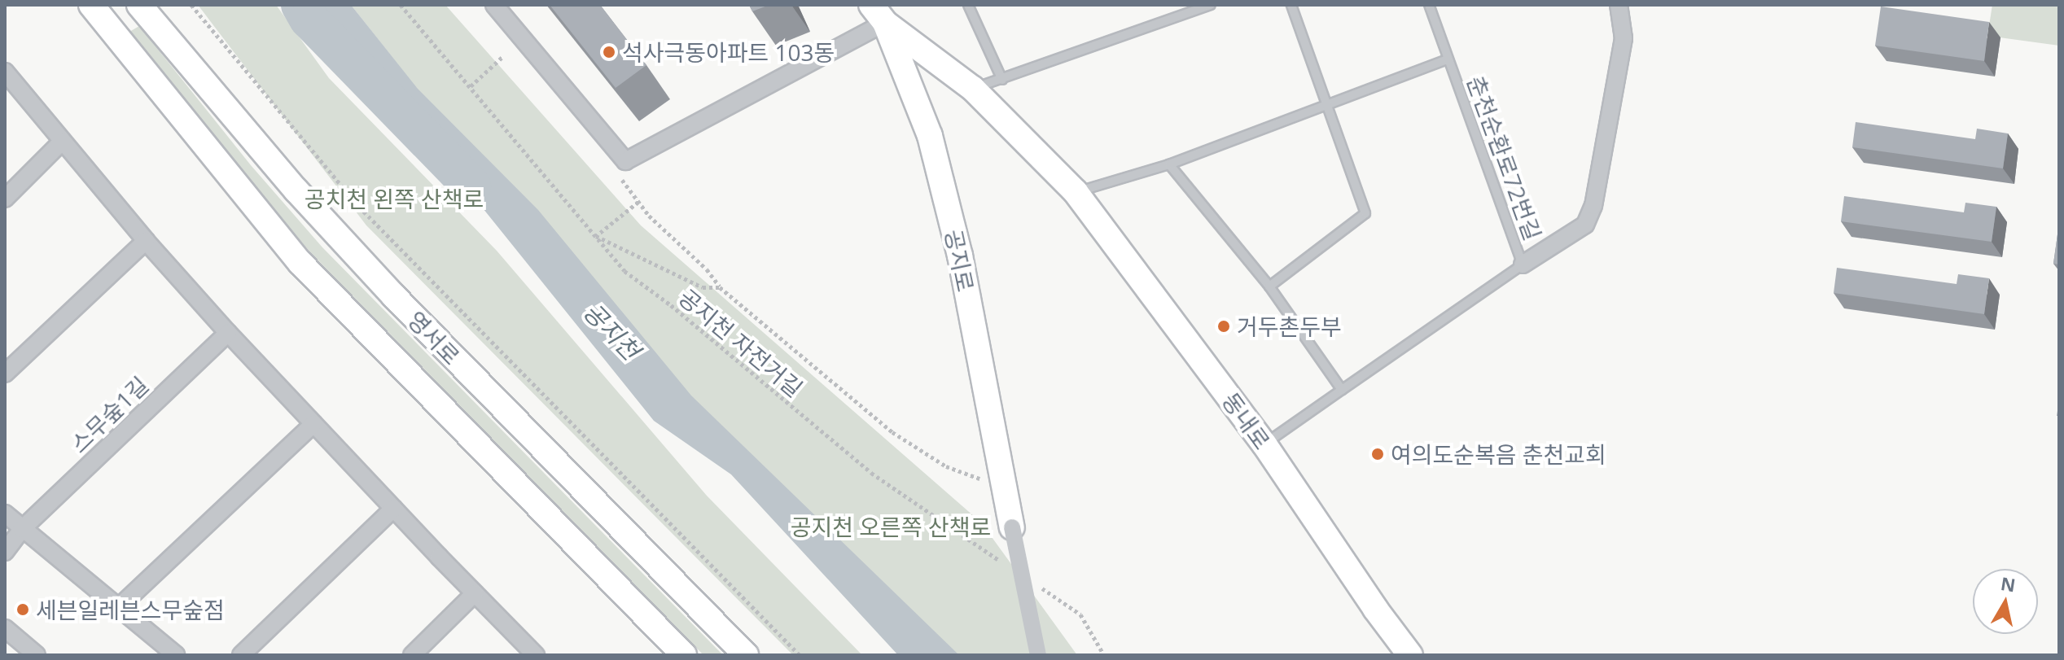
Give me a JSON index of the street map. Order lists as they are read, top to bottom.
{
  "streets": {
    "street": [
      "공지로",
      "영서로",
      "스무숲1길",
      "동내로"
    ],
    "lane": ["춘천순환로72번길"],
    "path": ["공지천 자전거길"]
  },
  "crossings": [
    ["춘천순환로72번길", "동내로"],
    ["공지로", "동내로"]
  ],
  "water": ["공지천"],
  "parks": ["공치천 왼쪽 산책로", "공지천 오른쪽 산책로"],
  "places": [
    "석사극동아파트 103동",
    "거두촌두부",
    "여의도순복음 춘천교회",
    "세븐일레븐스무숲점"
  ],
  "north": "top"
}
